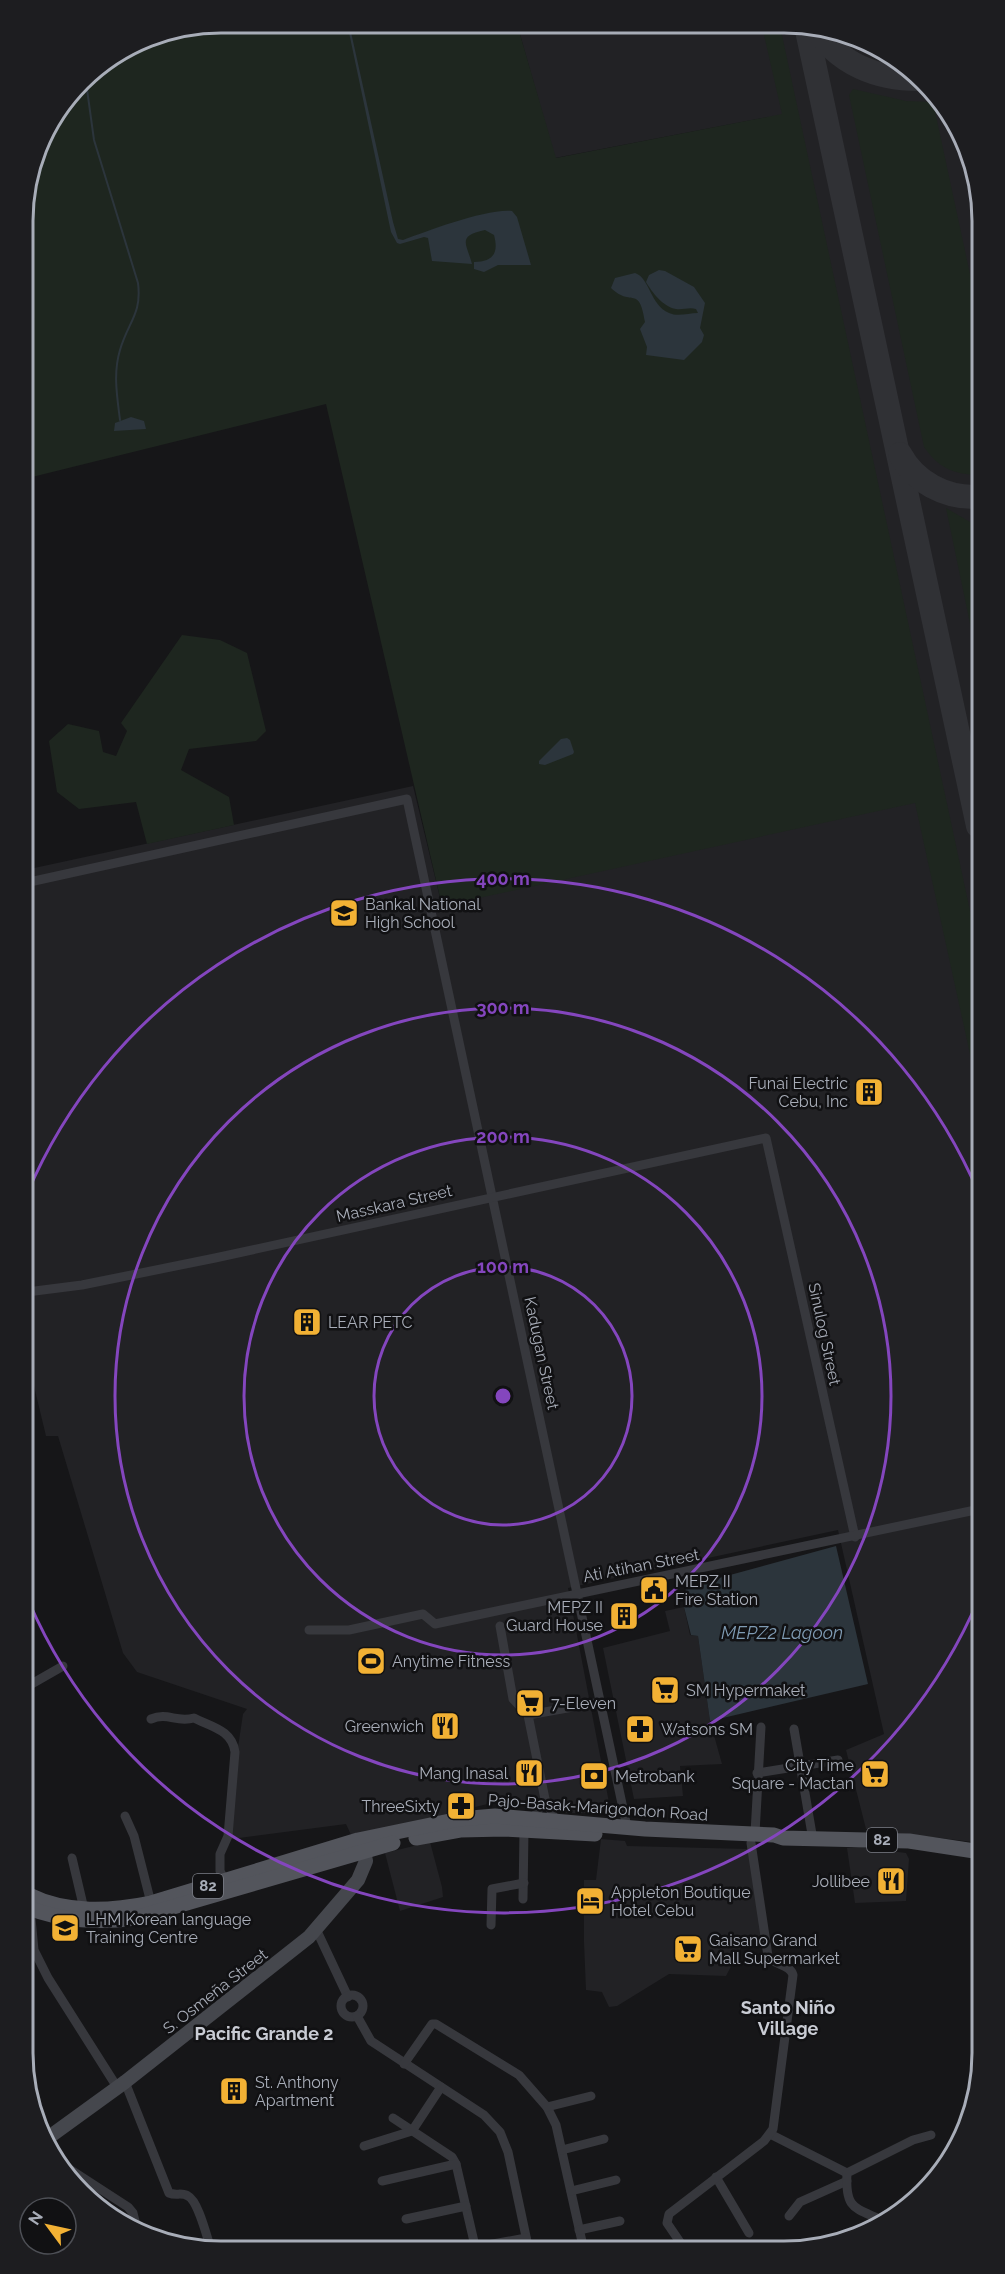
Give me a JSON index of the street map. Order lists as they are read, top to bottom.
{
  "streets": {
    "main road": ["Pajo-Basak-Marigondon Road", "82"],
    "street": [
      "Masskara Street",
      "Sinulog Street",
      "Kadugan Street",
      "Ati Atihan Street",
      "S. Osmeña Street"
    ]
  },
  "crossings": [
    ["Masskara Street", "Sinulog Street"],
    ["Masskara Street", "Kadugan Street"],
    ["Sinulog Street", "Ati Atihan Street"],
    ["Kadugan Street", "Ati Atihan Street"],
    ["Kadugan Street", "Pajo-Basak-Marigondon Road"],
    ["Pajo-Basak-Marigondon Road", "S. Osmeña Street"]
  ],
  "districts": ["Santo Niño Village", "Pacific Grande 2"],
  "water": ["MEPZ2 Lagoon"],
  "places": {
    "school or university": ["Bankal National High School", "LHM Korean language Training Centre"],
    "building": [
      "Funai Electric Cebu, Inc",
      "LEAR PETC",
      "MEPZ II Guard House",
      "St. Anthony Apartment"
    ],
    "public building": ["MEPZ II Fire Station"],
    "sports": ["Anytime Fitness"],
    "supermarket": [
      "SM Hypermaket",
      "7-Eleven",
      "City Time Square - Mactan",
      "Gaisano Grand Mall Supermarket"
    ],
    "restaurant": ["Greenwich", "Mang Inasal", "Jollibee"],
    "pharmacy": ["Watsons SM", "ThreeSixty"],
    "bank": ["Metrobank"],
    "hotel": ["Appleton Boutique Hotel Cebu"]
  },
  "north": "top left",
  "rings": [
    "400 m",
    "300 m",
    "200 m",
    "100 m"
  ]
}
